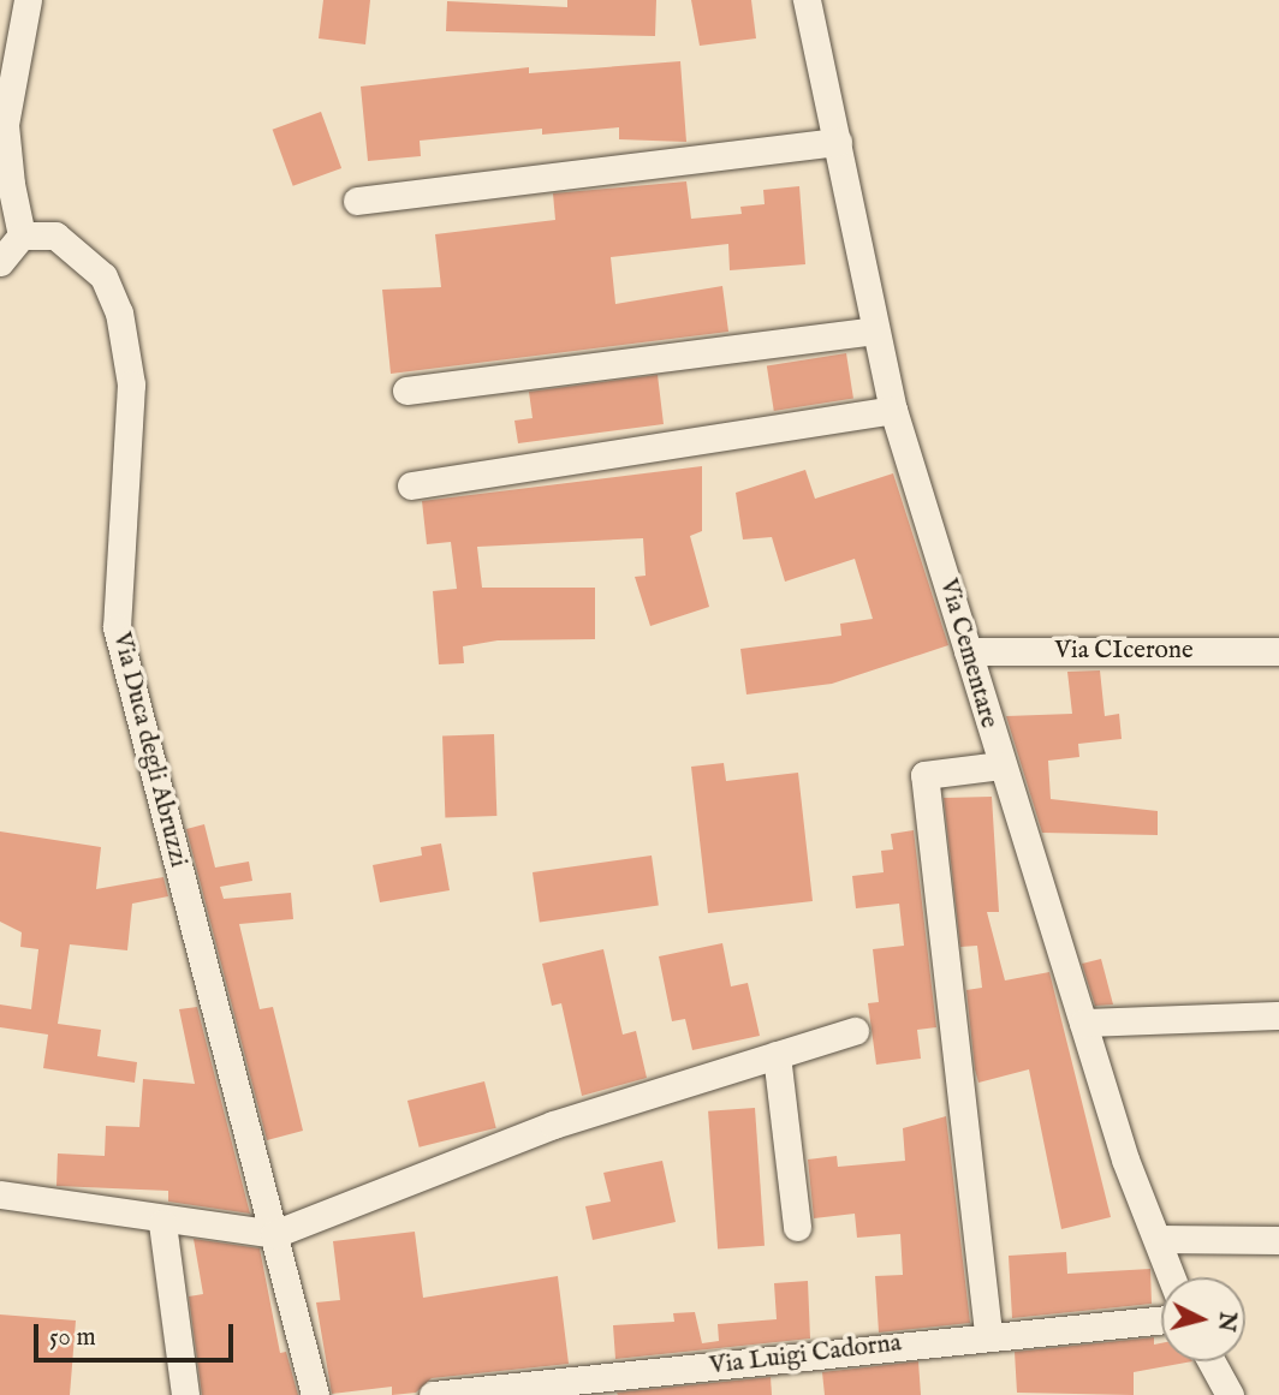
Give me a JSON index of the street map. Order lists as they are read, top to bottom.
{
  "streets": {
    "street": [
      "Via CIcerone",
      "Via Cementare",
      "Via Duca degli Abruzzi",
      "Via Luigi Cadorna"
    ]
  },
  "crossings": [
    ["Via CIcerone", "Via Cementare"]
  ],
  "scale_bar": "50 m",
  "north": "right"
}
